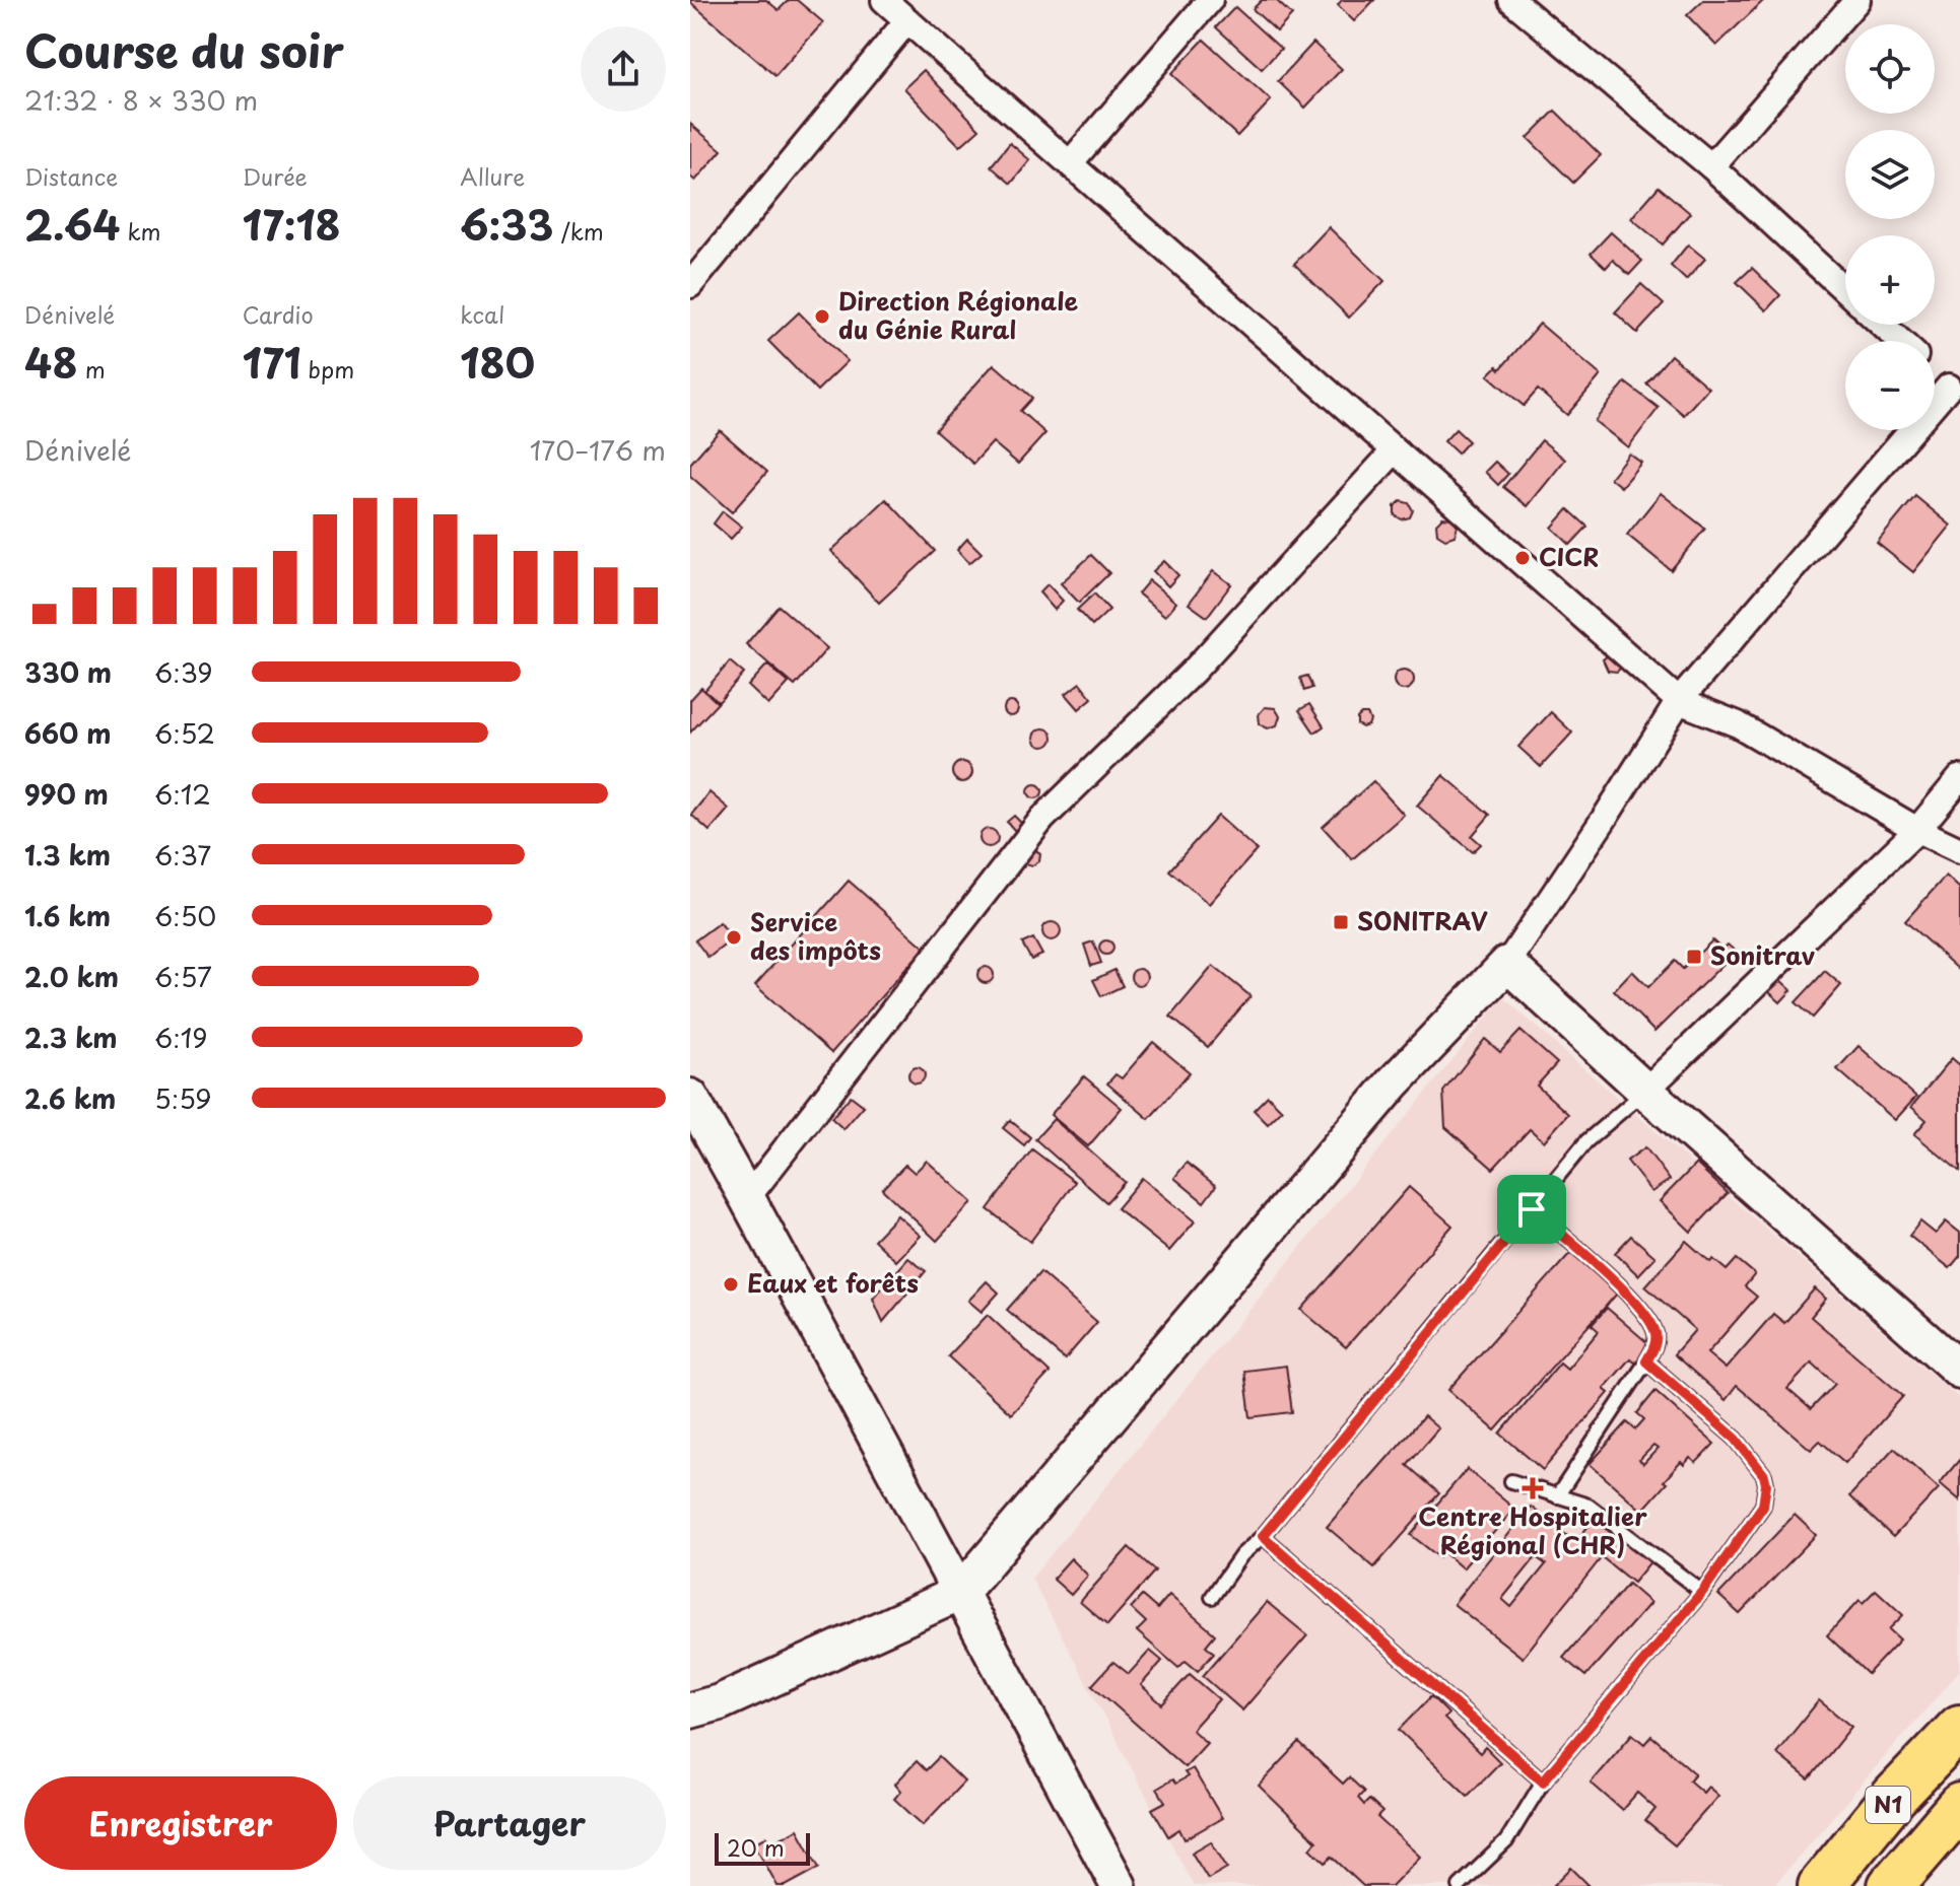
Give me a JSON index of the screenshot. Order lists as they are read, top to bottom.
{
  "streets": {
    "highway": ["N1"]
  },
  "places": {
    "other": [
      "Direction Régionale du Génie Rural",
      "CICR",
      "Service des impôts",
      "Eaux et forêts"
    ],
    "transit": ["SONITRAV", "Sonitrav"],
    "health": ["Centre Hospitalier Régional (CHR)"]
  },
  "scale_bar": "20 m",
  "page": {
    "heading": ["Course du soir", "21:32 · 8 × 330 m"],
    "map_buttons": ["+", "−"],
    "stats": [
      ["Distance", "2.64 km"],
      ["Durée", "17:18"],
      ["Allure", "6:33 /km"],
      ["Dénivelé", "48 m"],
      ["Cardio", "171 bpm"],
      ["kcal", "180"]
    ],
    "chart": ["Dénivelé", "170–176 m"],
    "list": [
      {
        "name": "330 m",
        "note": "6:39"
      },
      {
        "name": "660 m",
        "note": "6:52"
      },
      {
        "name": "990 m",
        "note": "6:12"
      },
      {
        "name": "1.3 km",
        "note": "6:37"
      },
      {
        "name": "1.6 km",
        "note": "6:50"
      },
      {
        "name": "2.0 km",
        "note": "6:57"
      },
      {
        "name": "2.3 km",
        "note": "6:19"
      },
      {
        "name": "2.6 km",
        "note": "5:59"
      }
    ],
    "buttons": ["Enregistrer", "Partager"],
    "scale": "20 m"
  }
}
